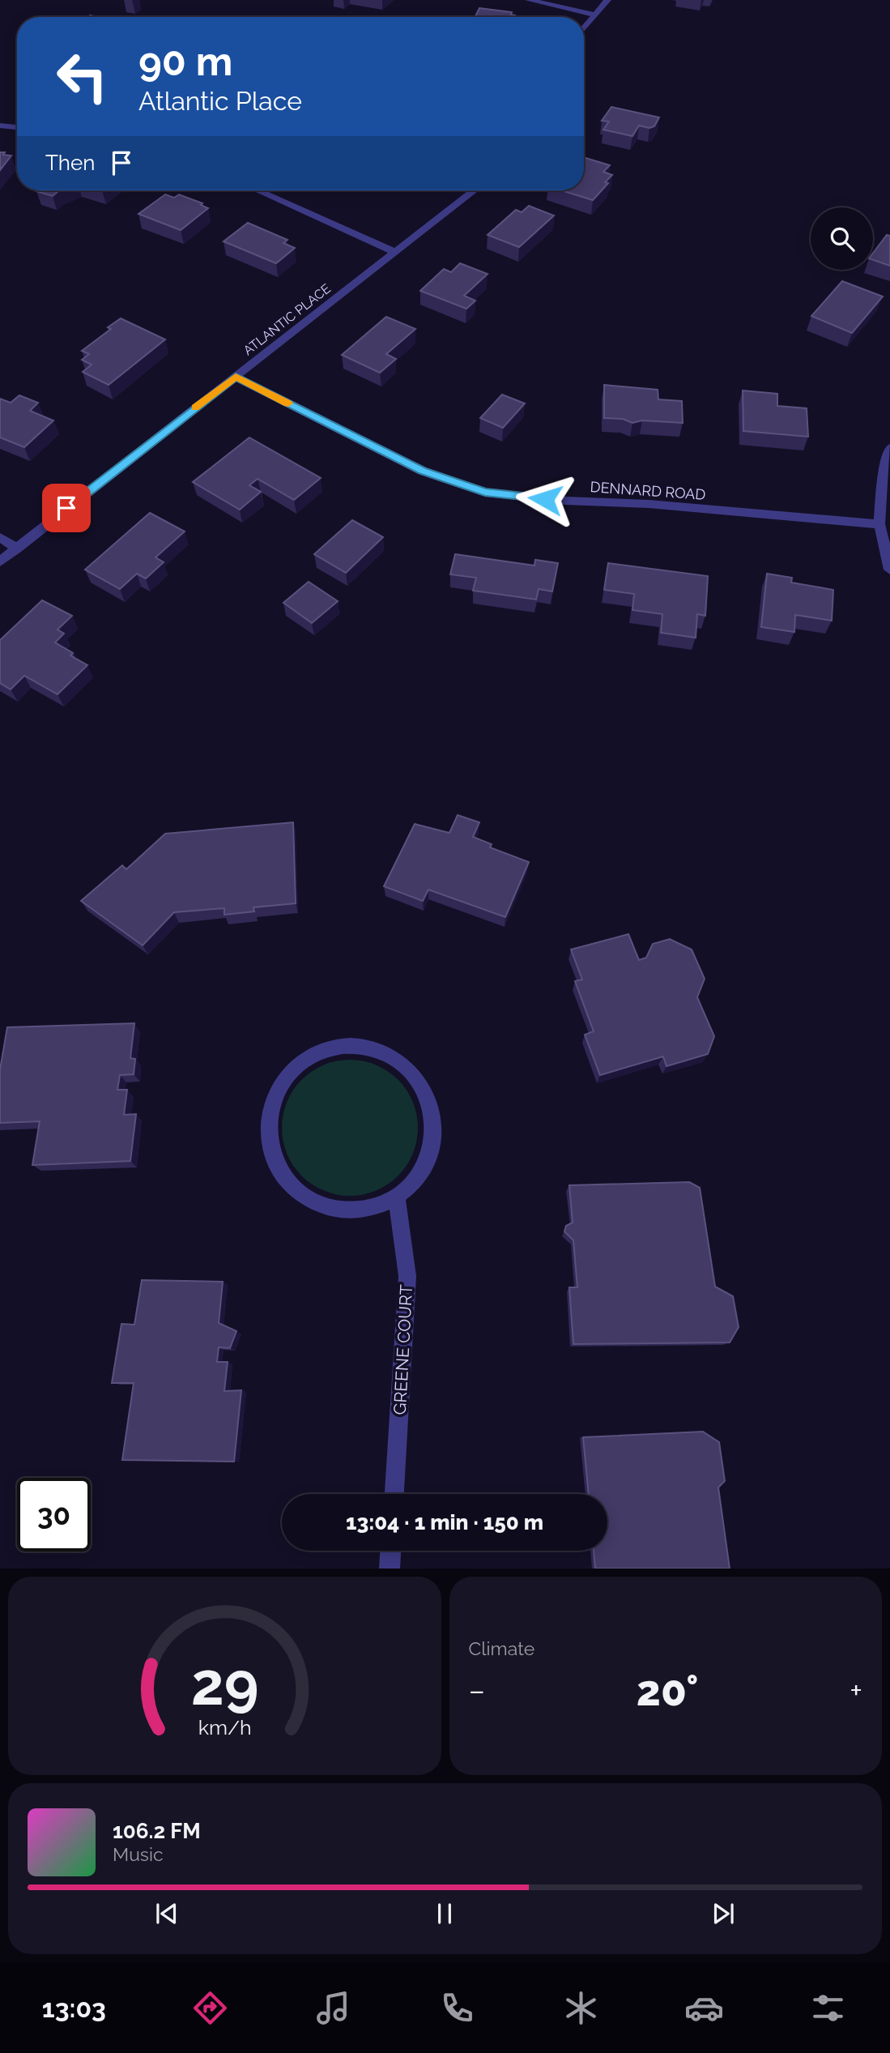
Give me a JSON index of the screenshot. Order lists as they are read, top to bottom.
{
  "streets": {
    "street": ["ATLANTIC PLACE", "DENNARD ROAD", "GREENE COURT"]
  },
  "crossings": [
    ["ATLANTIC PLACE", "DENNARD ROAD"]
  ],
  "page": {
    "turn": ["90 m", "Atlantic Place"],
    "then": "Then",
    "limit": "30",
    "trip": "13:04 · 1 min · 150 m",
    "tile": "Climate",
    "heat": ["−", "20°", "+"],
    "song": ["106.2 FM", "Music"],
    "tabs": "13:03",
    "gauge": ["29", "km/h"]
  }
}
